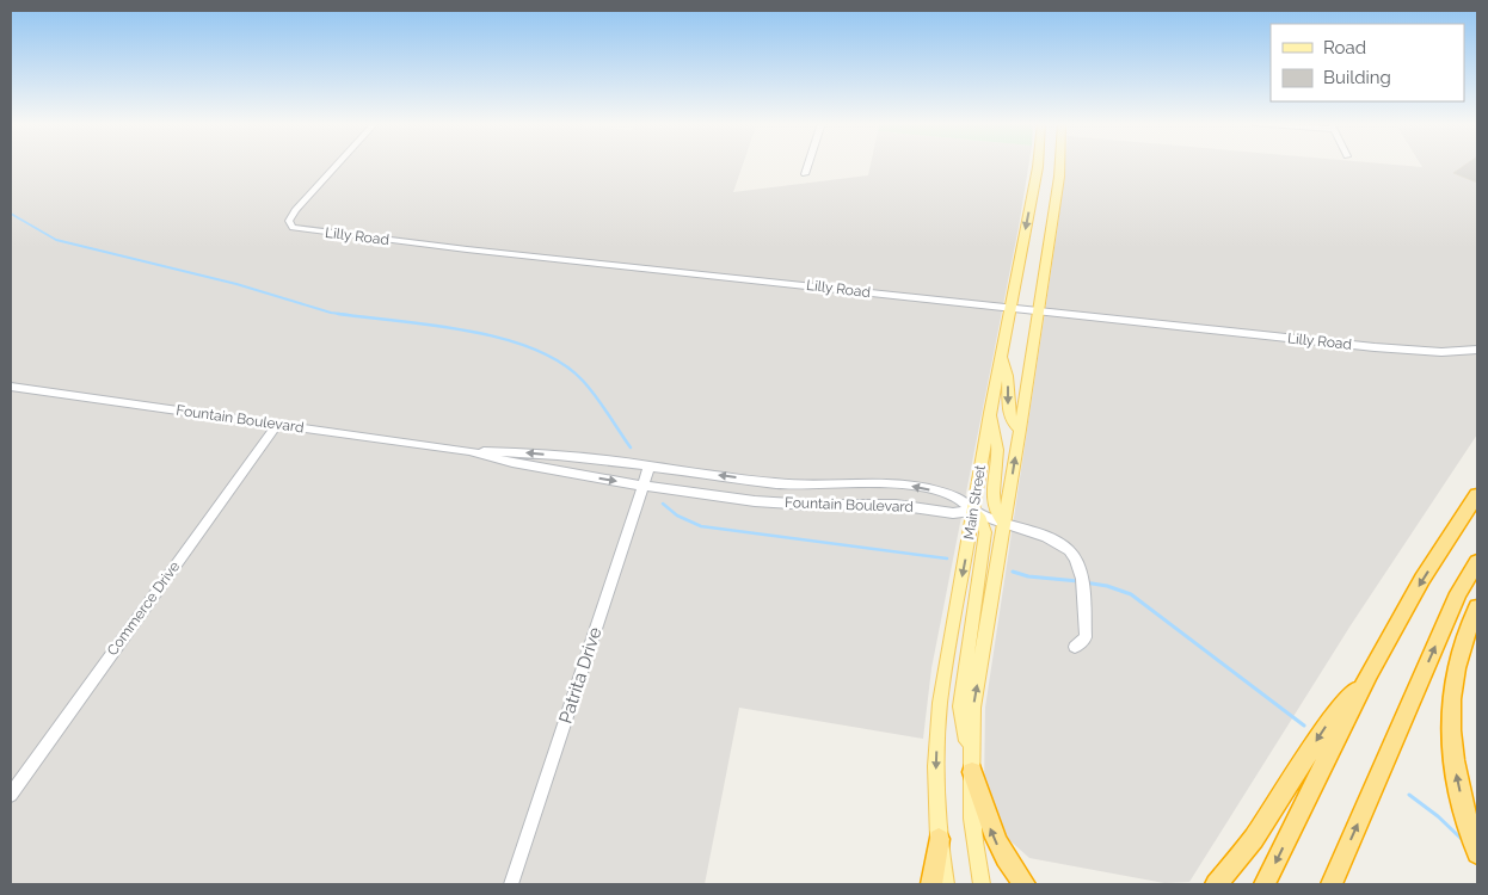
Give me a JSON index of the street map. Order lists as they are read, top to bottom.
{
  "streets": {
    "main road": ["Main Street"],
    "street": [
      "Lilly Road",
      "Fountain Boulevard",
      "Commerce Drive",
      "Patrita Drive"
    ]
  },
  "crossings": [
    ["Lilly Road", "Main Street"],
    ["Fountain Boulevard", "Main Street"],
    ["Fountain Boulevard", "Commerce Drive"],
    ["Fountain Boulevard", "Patrita Drive"]
  ],
  "legend": ["Road", "Building"]
}
